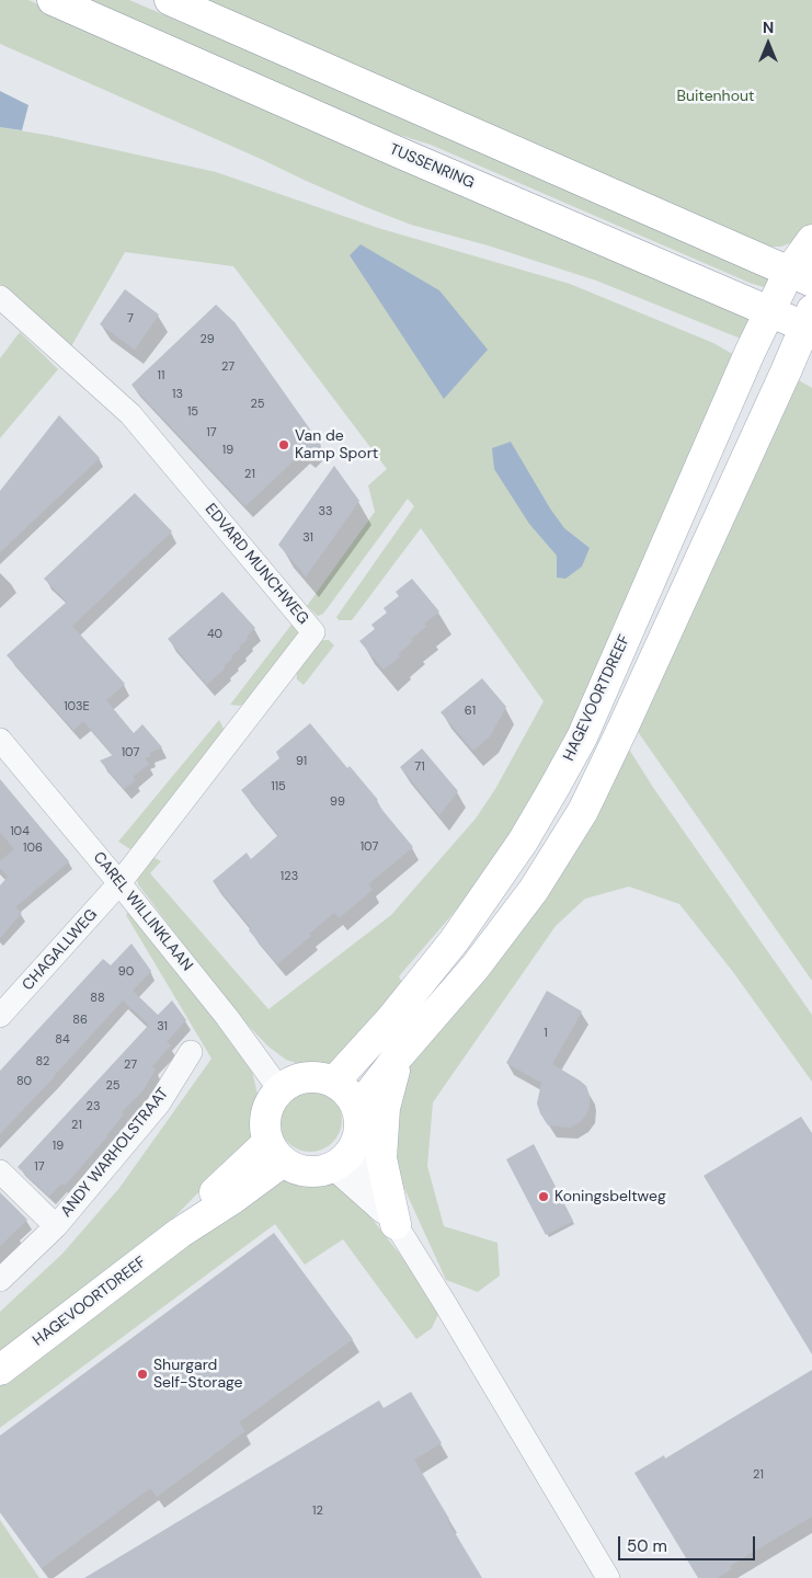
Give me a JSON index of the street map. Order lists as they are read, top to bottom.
{
  "streets": {
    "main road": ["TUSSENRING", "HAGEVOORTDREEF"],
    "street": [
      "EDVARD MUNCHWEG",
      "CAREL WILLINKLAAN",
      "CHAGALLWEG",
      "ANDY WARHOLSTRAAT"
    ]
  },
  "crossings": [
    ["TUSSENRING", "HAGEVOORTDREEF"],
    ["EDVARD MUNCHWEG", "CAREL WILLINKLAAN"],
    ["EDVARD MUNCHWEG", "CHAGALLWEG"],
    ["HAGEVOORTDREEF", "CAREL WILLINKLAAN"],
    ["CAREL WILLINKLAAN", "CHAGALLWEG"]
  ],
  "parks": ["Buitenhout"],
  "places": ["Van de Kamp Sport", "Koningsbeltweg", "Shurgard Self-Storage"],
  "house_numbers": [
    "7",
    "29",
    "27",
    "11",
    "13",
    "25",
    "15",
    "17",
    "19",
    "21",
    "33",
    "31",
    "40",
    "103E",
    "61",
    "107",
    "91",
    "71",
    "115",
    "99",
    "104",
    "107",
    "106",
    "123",
    "90",
    "88",
    "86",
    "31",
    "1",
    "84",
    "82",
    "27",
    "80",
    "25",
    "23",
    "21",
    "19",
    "17",
    "21",
    "12"
  ],
  "scale_bar": "50 m",
  "north": "top"
}
